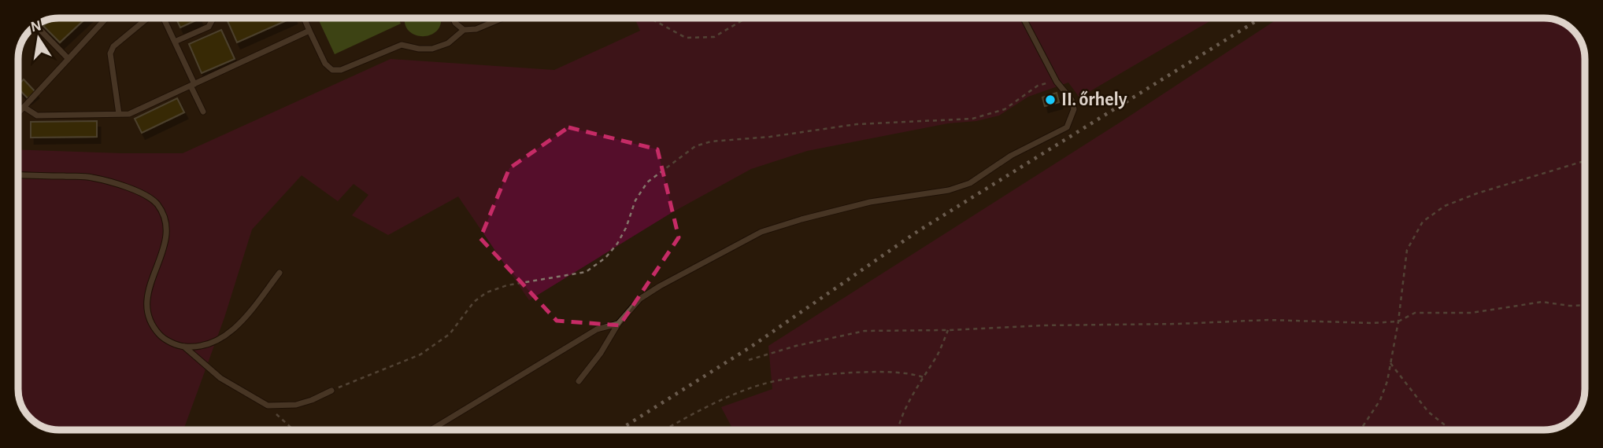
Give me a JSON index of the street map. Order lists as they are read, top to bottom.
{
  "places": ["II. őrhely"],
  "north": "top"
}
